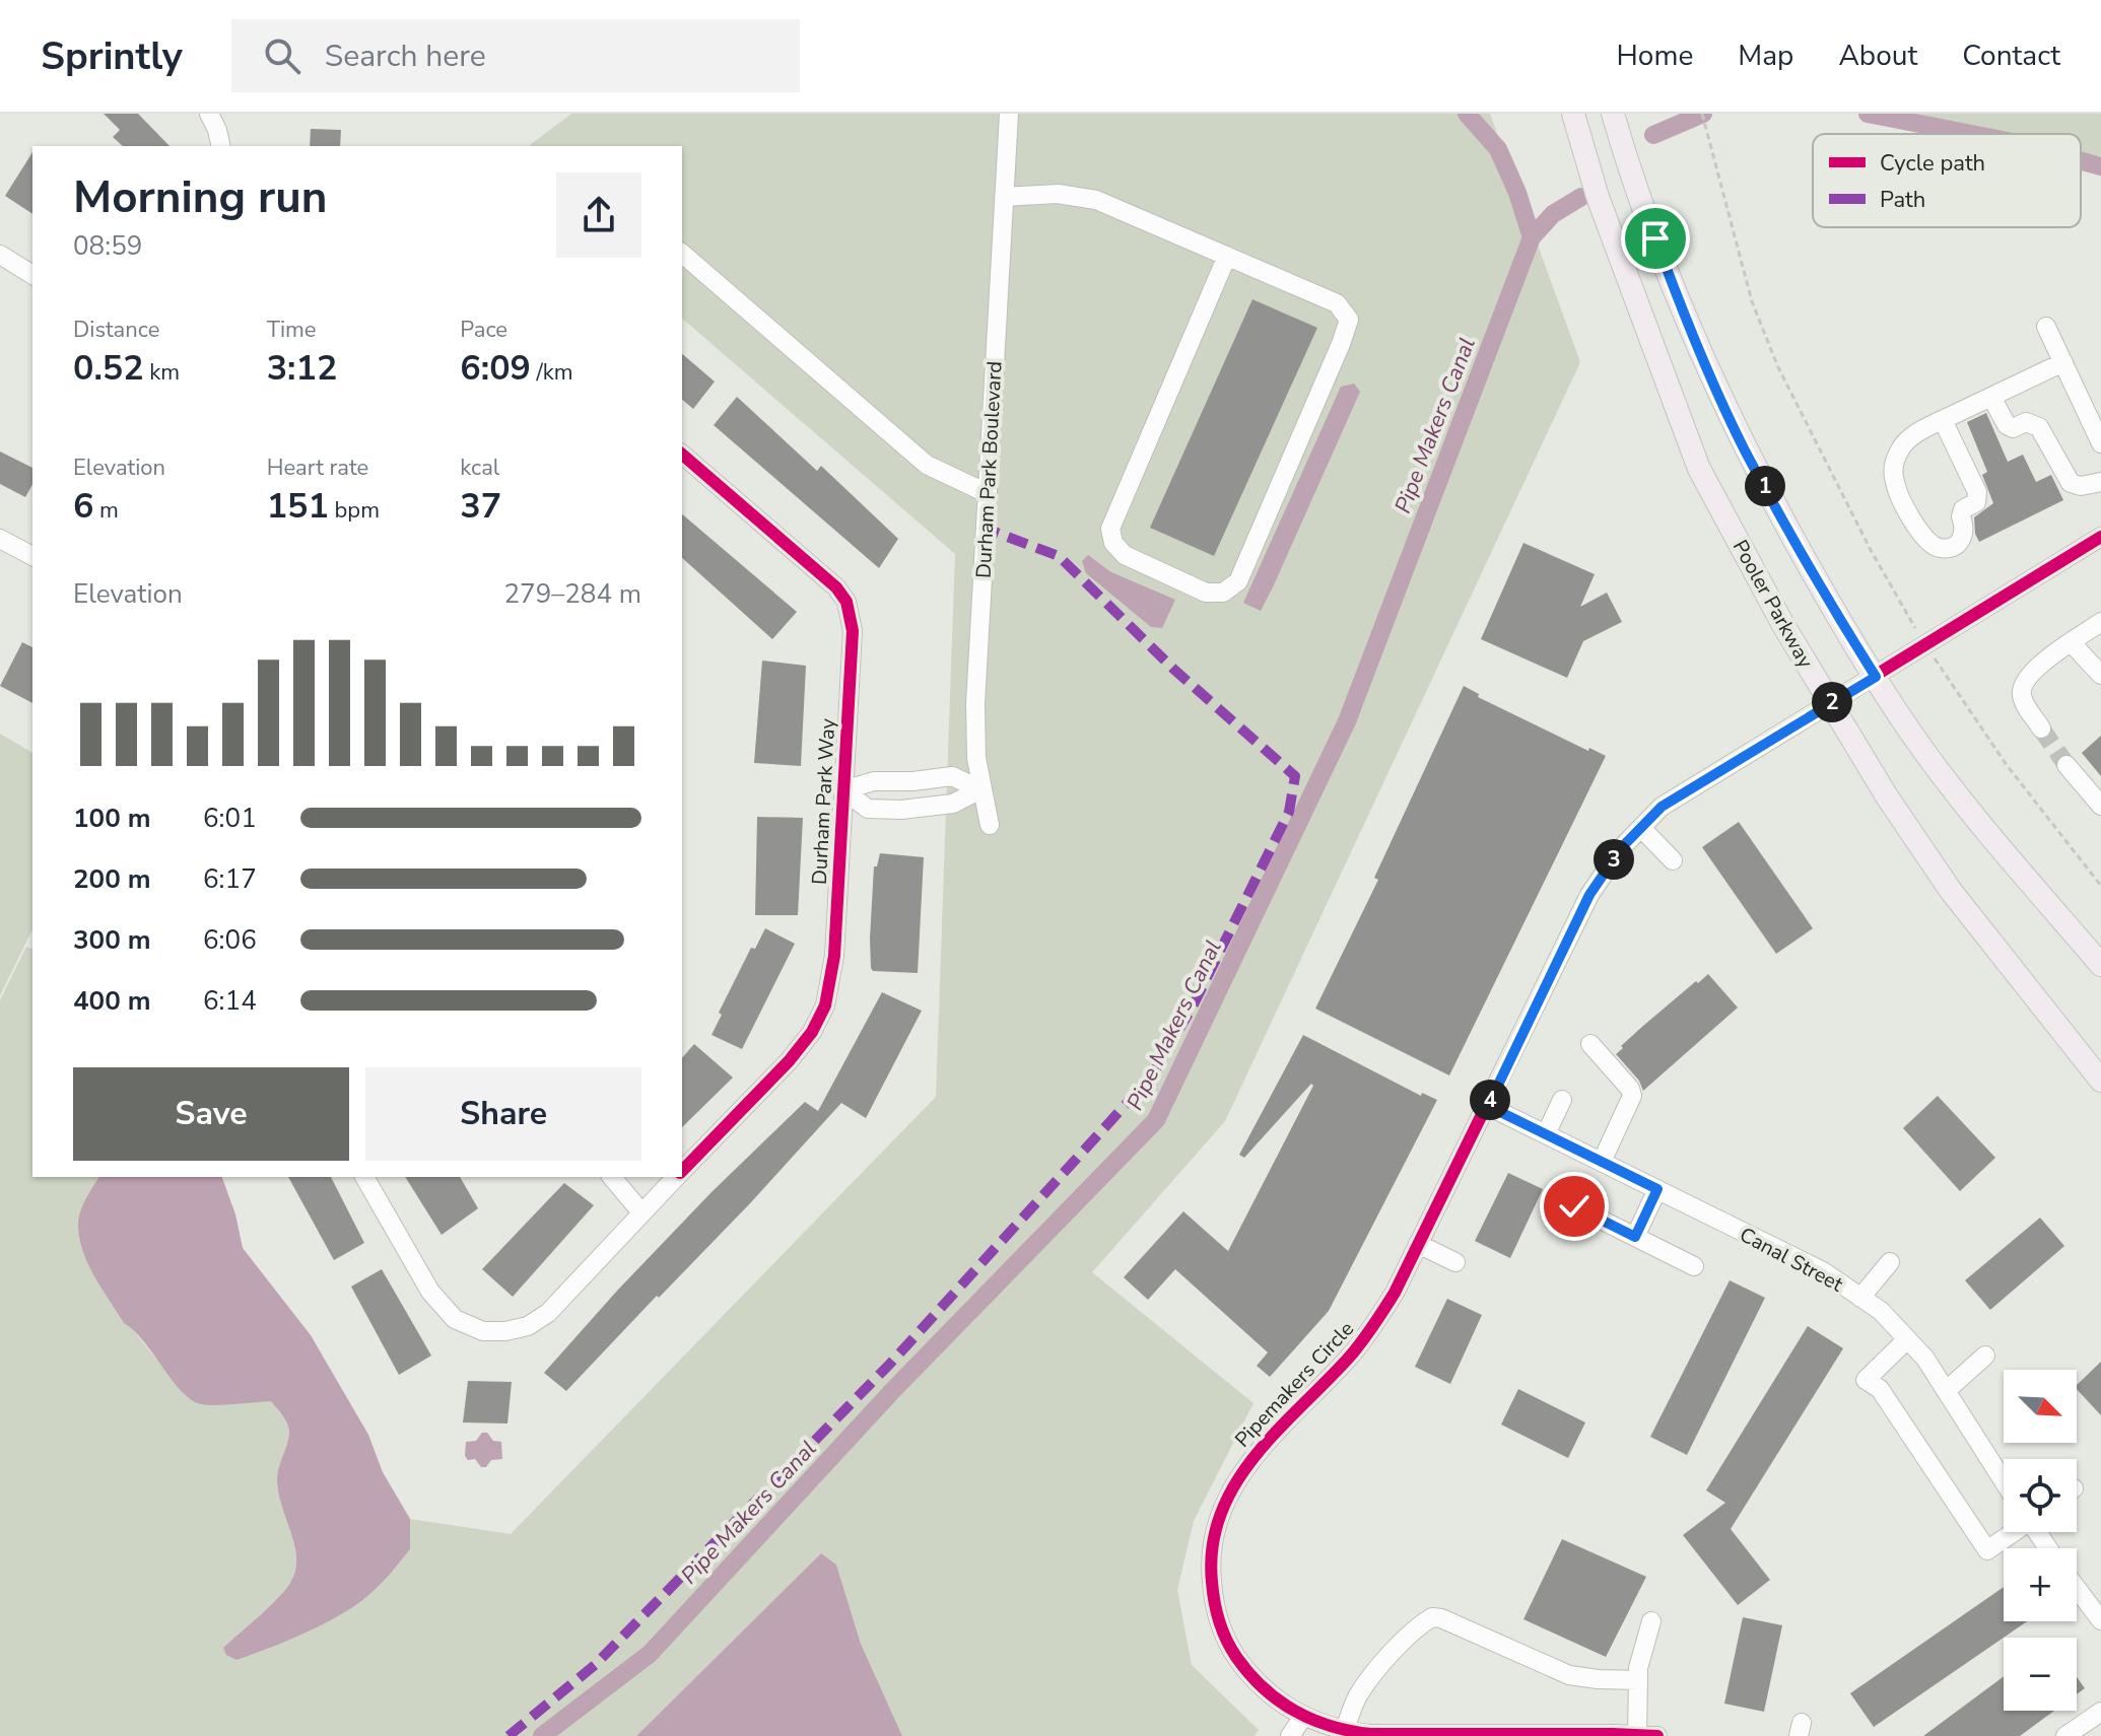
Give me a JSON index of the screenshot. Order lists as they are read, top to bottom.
{
  "streets": {
    "main road": ["Pooler Parkway"],
    "street": [
      "Durham Park Boulevard",
      "Durham Park Way",
      "Canal Street",
      "Pipemakers Circle"
    ]
  },
  "crossings": [
    ["Durham Park Boulevard", "Durham Park Way"],
    ["Pooler Parkway", "Pipemakers Circle"],
    ["Canal Street", "Pipemakers Circle"]
  ],
  "water": ["Pipe Makers Canal"],
  "legend": ["Cycle path", "Path"],
  "north": "bottom right",
  "page": {
    "header": "Sprintly",
    "search": "Search here",
    "nav": [
      "Home",
      "Map",
      "About",
      "Contact"
    ],
    "heading": ["Morning run", "08:59"],
    "stats": [
      ["Distance", "0.52 km"],
      ["Time", "3:12"],
      ["Pace", "6:09 /km"],
      ["Elevation", "6 m"],
      ["Heart rate", "151 bpm"],
      ["kcal", "37"]
    ],
    "pins": [
      "1",
      "2",
      "3",
      "4"
    ],
    "chart": ["Elevation", "279–284 m"],
    "list": [
      {
        "name": "100 m",
        "note": "6:01"
      },
      {
        "name": "200 m",
        "note": "6:17"
      },
      {
        "name": "300 m",
        "note": "6:06"
      },
      {
        "name": "400 m",
        "note": "6:14"
      }
    ],
    "buttons": ["Save", "Share"],
    "map_buttons": ["+", "−"]
  }
}
